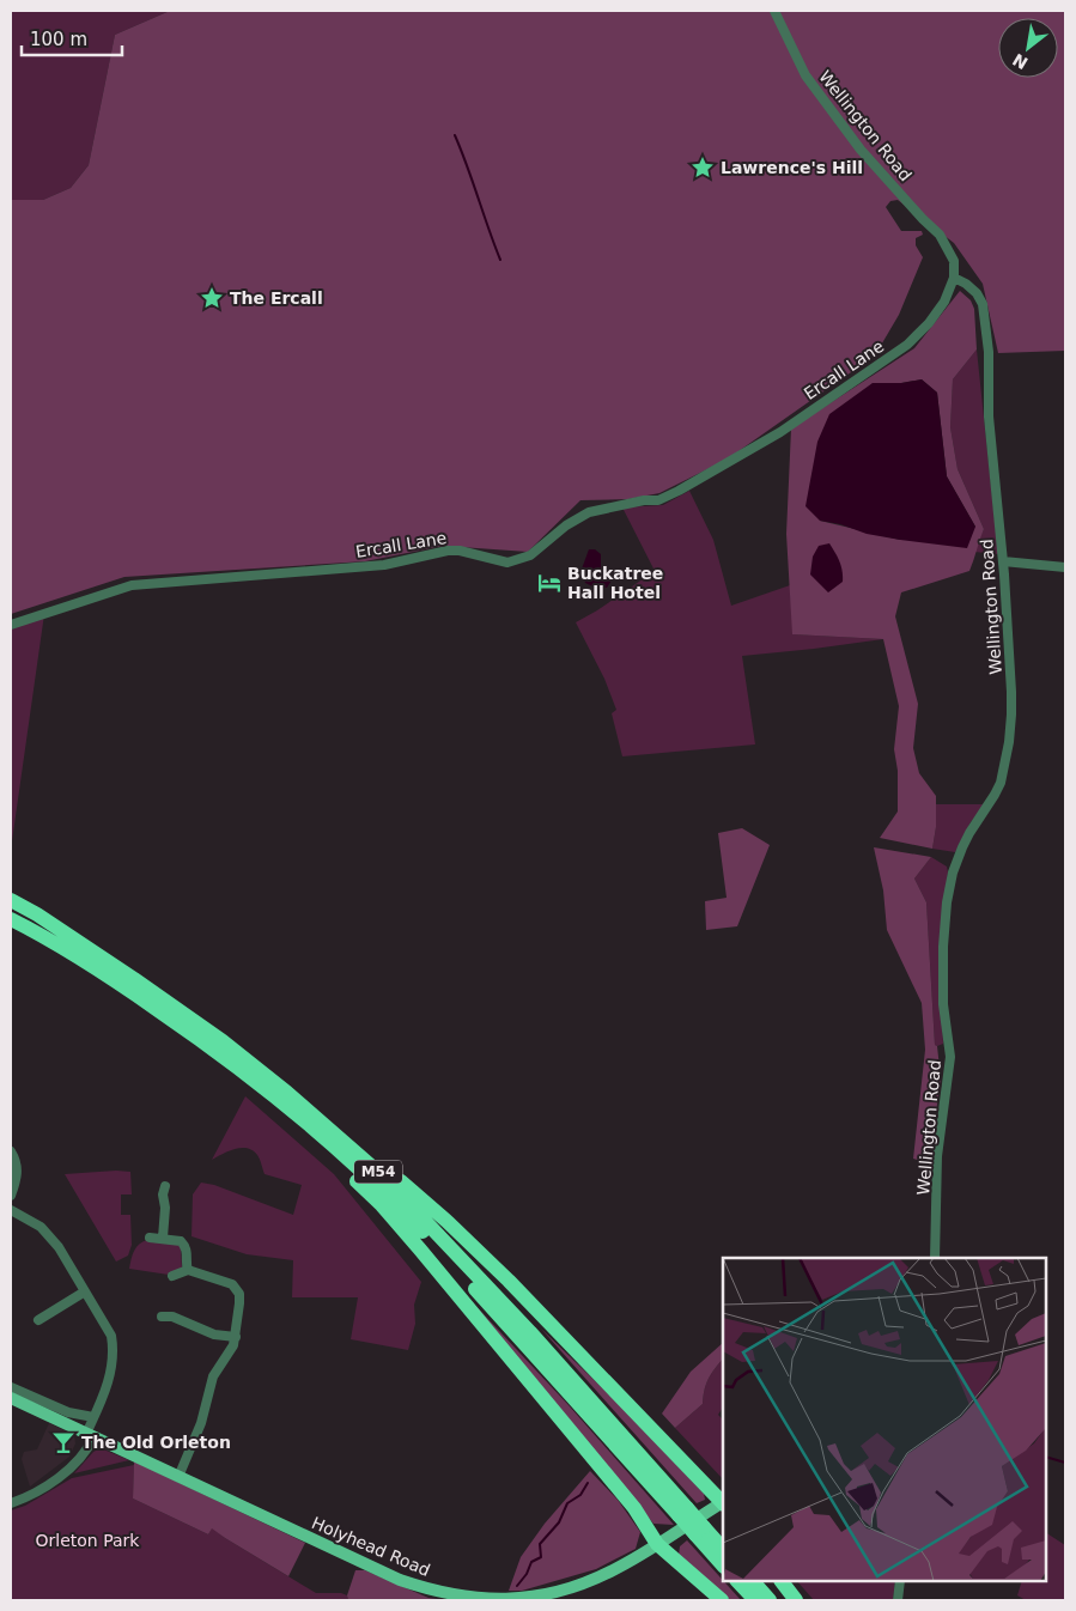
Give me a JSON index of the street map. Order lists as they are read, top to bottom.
{
  "streets": {
    "highway": ["M54"],
    "main road": ["Holyhead Road"],
    "street": ["Wellington Road", "Ercall Lane"]
  },
  "crossings": [
    ["Wellington Road", "Ercall Lane"],
    ["M54", "Holyhead Road"]
  ],
  "parks": ["Orleton Park"],
  "places": {
    "place": ["Lawrence's Hill", "The Ercall"],
    "hotel": ["Buckatree Hall Hotel"],
    "bar": ["The Old Orleton"]
  },
  "scale_bar": "100 m",
  "north": "bottom left"
}
